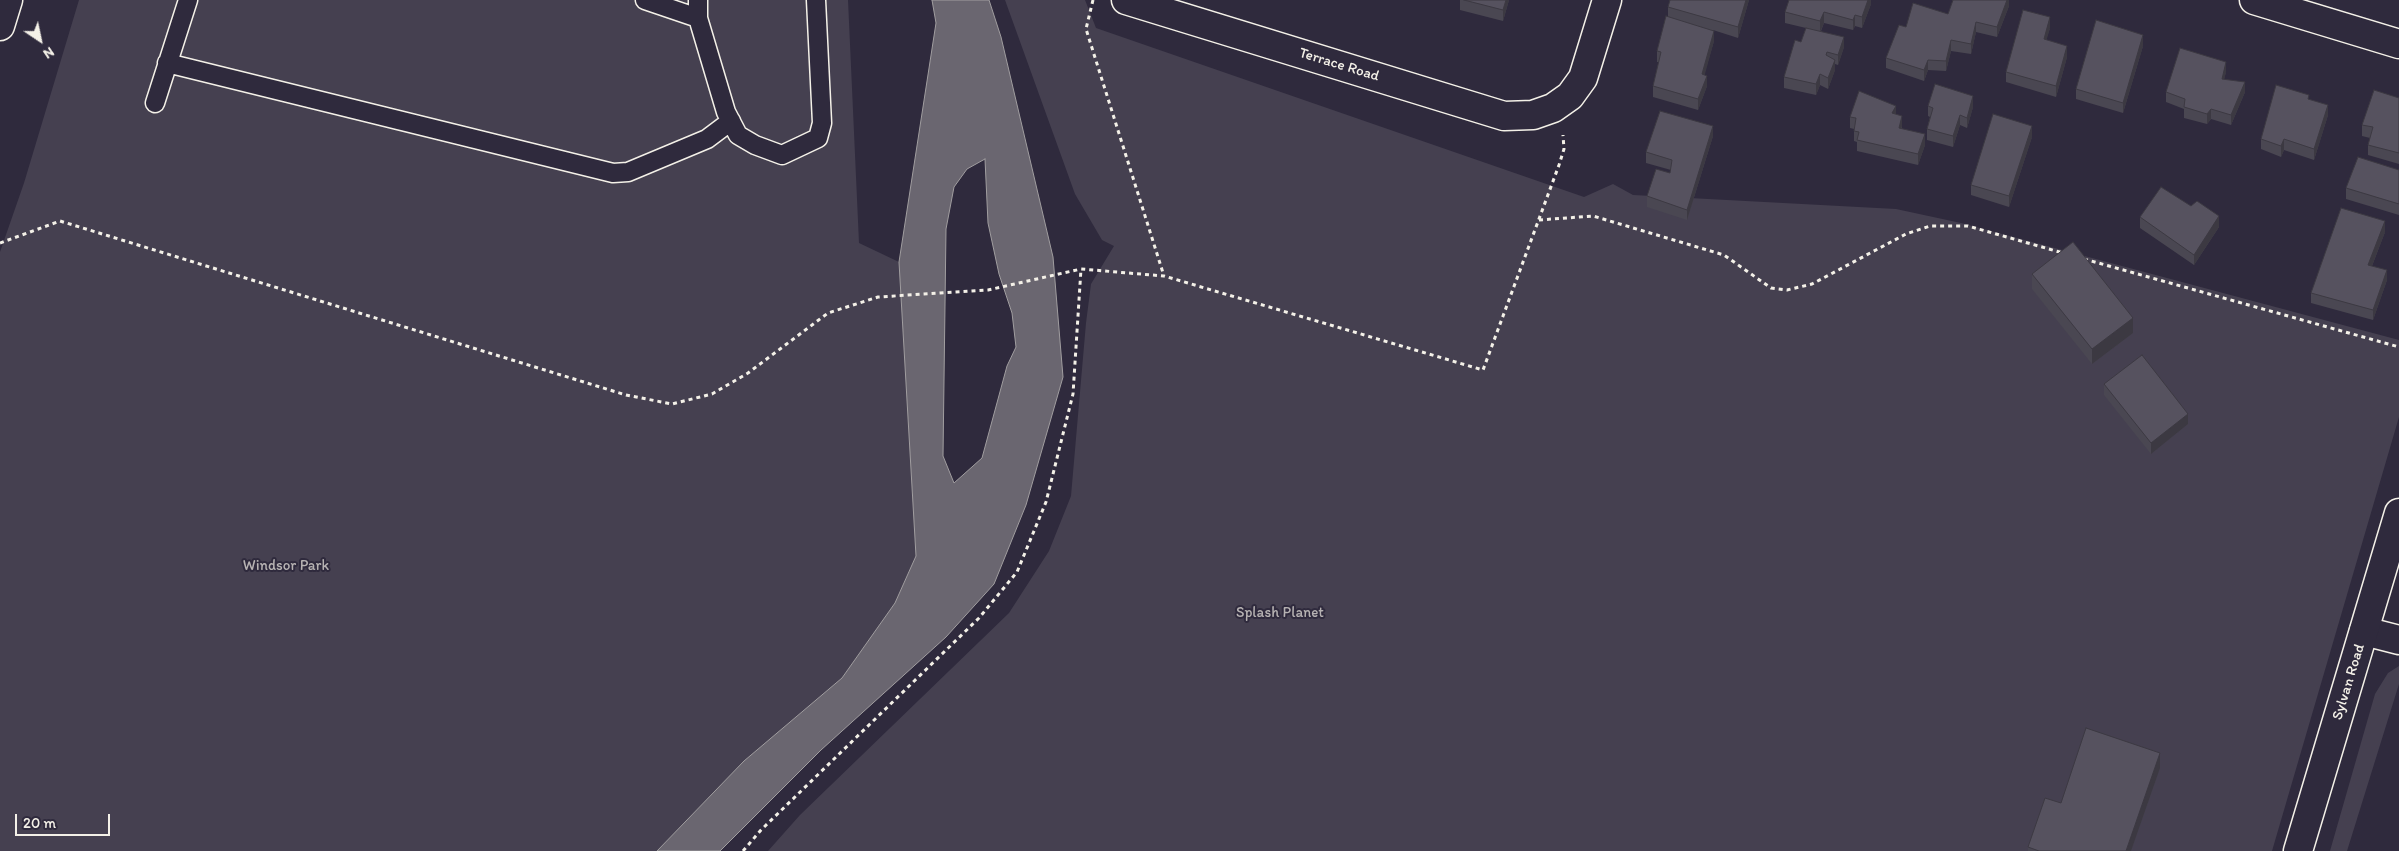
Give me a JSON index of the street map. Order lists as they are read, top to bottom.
{
  "streets": {
    "street": ["Terrace Road", "Sylvan Road"]
  },
  "parks": ["Windsor Park", "Splash Planet"],
  "scale_bar": "20 m",
  "north": "bottom right"
}
